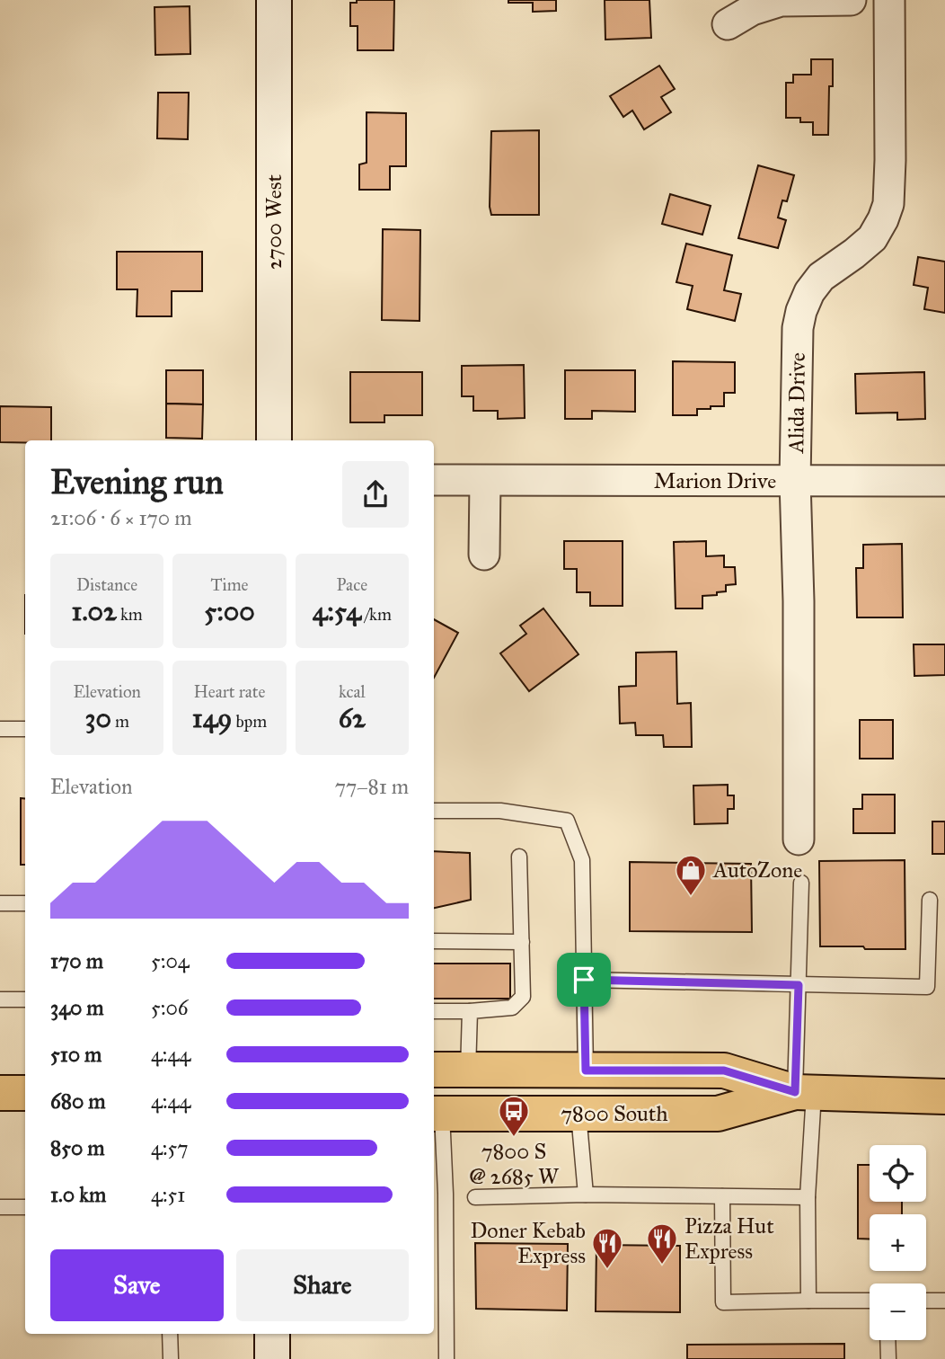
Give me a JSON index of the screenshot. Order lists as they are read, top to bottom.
{
  "streets": {
    "main road": ["2700 West", "7800 South"],
    "street": ["Alida Drive", "Marion Drive"]
  },
  "crossings": [
    ["Alida Drive", "Marion Drive"]
  ],
  "places": {
    "shop": ["AutoZone"],
    "bus stop": ["7800 S @ 2685 W"],
    "restaurant": ["Pizza Hut Express", "Doner Kebab Express"]
  },
  "page": {
    "heading": ["Evening run", "21:06 · 6 × 170 m"],
    "stats": [
      ["Distance", "1.02 km"],
      ["Time", "5:00"],
      ["Pace", "4:54 /km"],
      ["Elevation", "30 m"],
      ["Heart rate", "149 bpm"],
      ["kcal", "62"]
    ],
    "chart": ["Elevation", "77–81 m"],
    "list": [
      {
        "name": "170 m",
        "note": "5:04"
      },
      {
        "name": "340 m",
        "note": "5:06"
      },
      {
        "name": "510 m",
        "note": "4:44"
      },
      {
        "name": "680 m",
        "note": "4:44"
      },
      {
        "name": "850 m",
        "note": "4:57"
      },
      {
        "name": "1.0 km",
        "note": "4:51"
      }
    ],
    "map_buttons": ["+", "−"],
    "buttons": ["Save", "Share"]
  }
}
